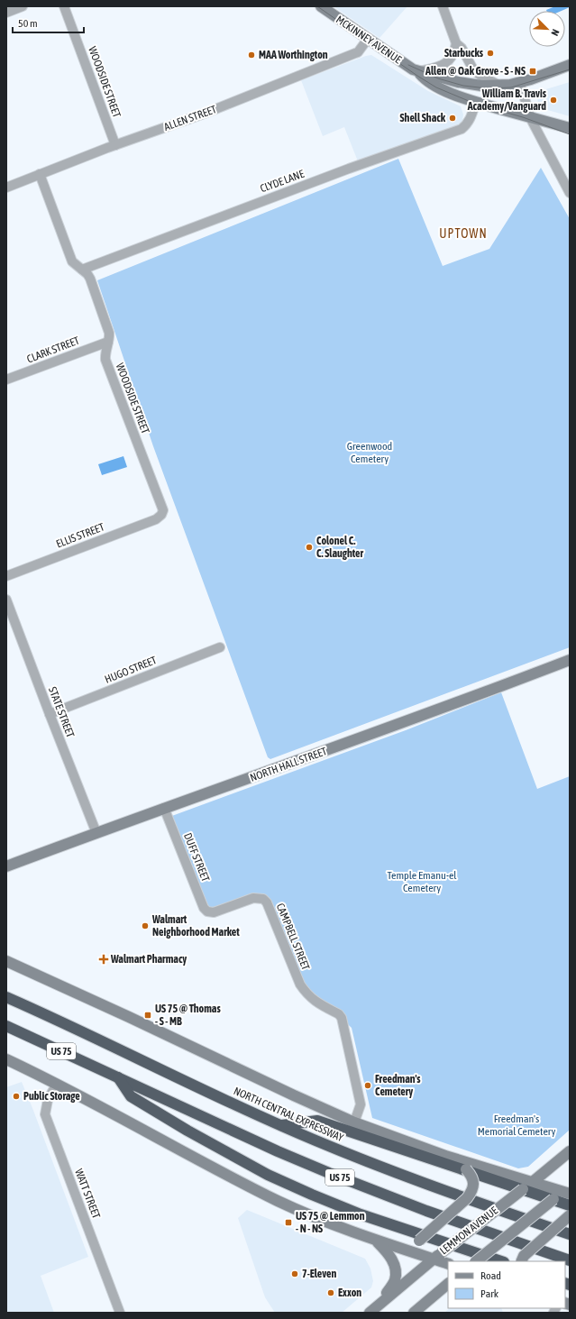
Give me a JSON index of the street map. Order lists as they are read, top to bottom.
{
  "streets": {
    "highway": ["US 75", "NORTH CENTRAL EXPRESSWAY"],
    "main road": ["MCKINNEY AVENUE", "NORTH HALL STREET", "LEMMON AVENUE"],
    "street": [
      "WOODSIDE STREET",
      "ALLEN STREET",
      "CLYDE LANE",
      "CLARK STREET",
      "ELLIS STREET",
      "HUGO STREET",
      "STATE STREET",
      "DUFF STREET",
      "CAMPBELL STREET",
      "WATT STREET"
    ]
  },
  "crossings": [
    ["MCKINNEY AVENUE", "ALLEN STREET"],
    ["MCKINNEY AVENUE", "CLYDE LANE"],
    ["WOODSIDE STREET", "ALLEN STREET"],
    ["WOODSIDE STREET", "CLYDE LANE"],
    ["WOODSIDE STREET", "CLARK STREET"],
    ["WOODSIDE STREET", "ELLIS STREET"],
    ["HUGO STREET", "STATE STREET"],
    ["STATE STREET", "NORTH HALL STREET"],
    ["NORTH HALL STREET", "DUFF STREET"],
    ["DUFF STREET", "CAMPBELL STREET"],
    ["CAMPBELL STREET", "NORTH CENTRAL EXPRESSWAY"],
    ["NORTH CENTRAL EXPRESSWAY", "LEMMON AVENUE"]
  ],
  "districts": ["UPTOWN"],
  "parks": ["Greenwood Cemetery", "Temple Emanu-el Cemetery", "Freedman's Memorial Cemetery"],
  "places": {
    "other": [
      "Starbucks",
      "MAA Worthington",
      "William B. Travis Academy/Vanguard",
      "Shell Shack",
      "Colonel C. C. Slaughter",
      "Walmart Neighborhood Market",
      "Freedman's Cemetery",
      "Public Storage",
      "7-Eleven",
      "Exxon"
    ],
    "transit": ["Allen @ Oak Grove - S - NS", "US 75 @ Thomas - S - MB", "US 75 @ Lemmon - N - NS"],
    "health": ["Walmart Pharmacy"]
  },
  "legend": ["Road", "Park"],
  "scale_bar": "50 m",
  "north": "bottom right"
}
